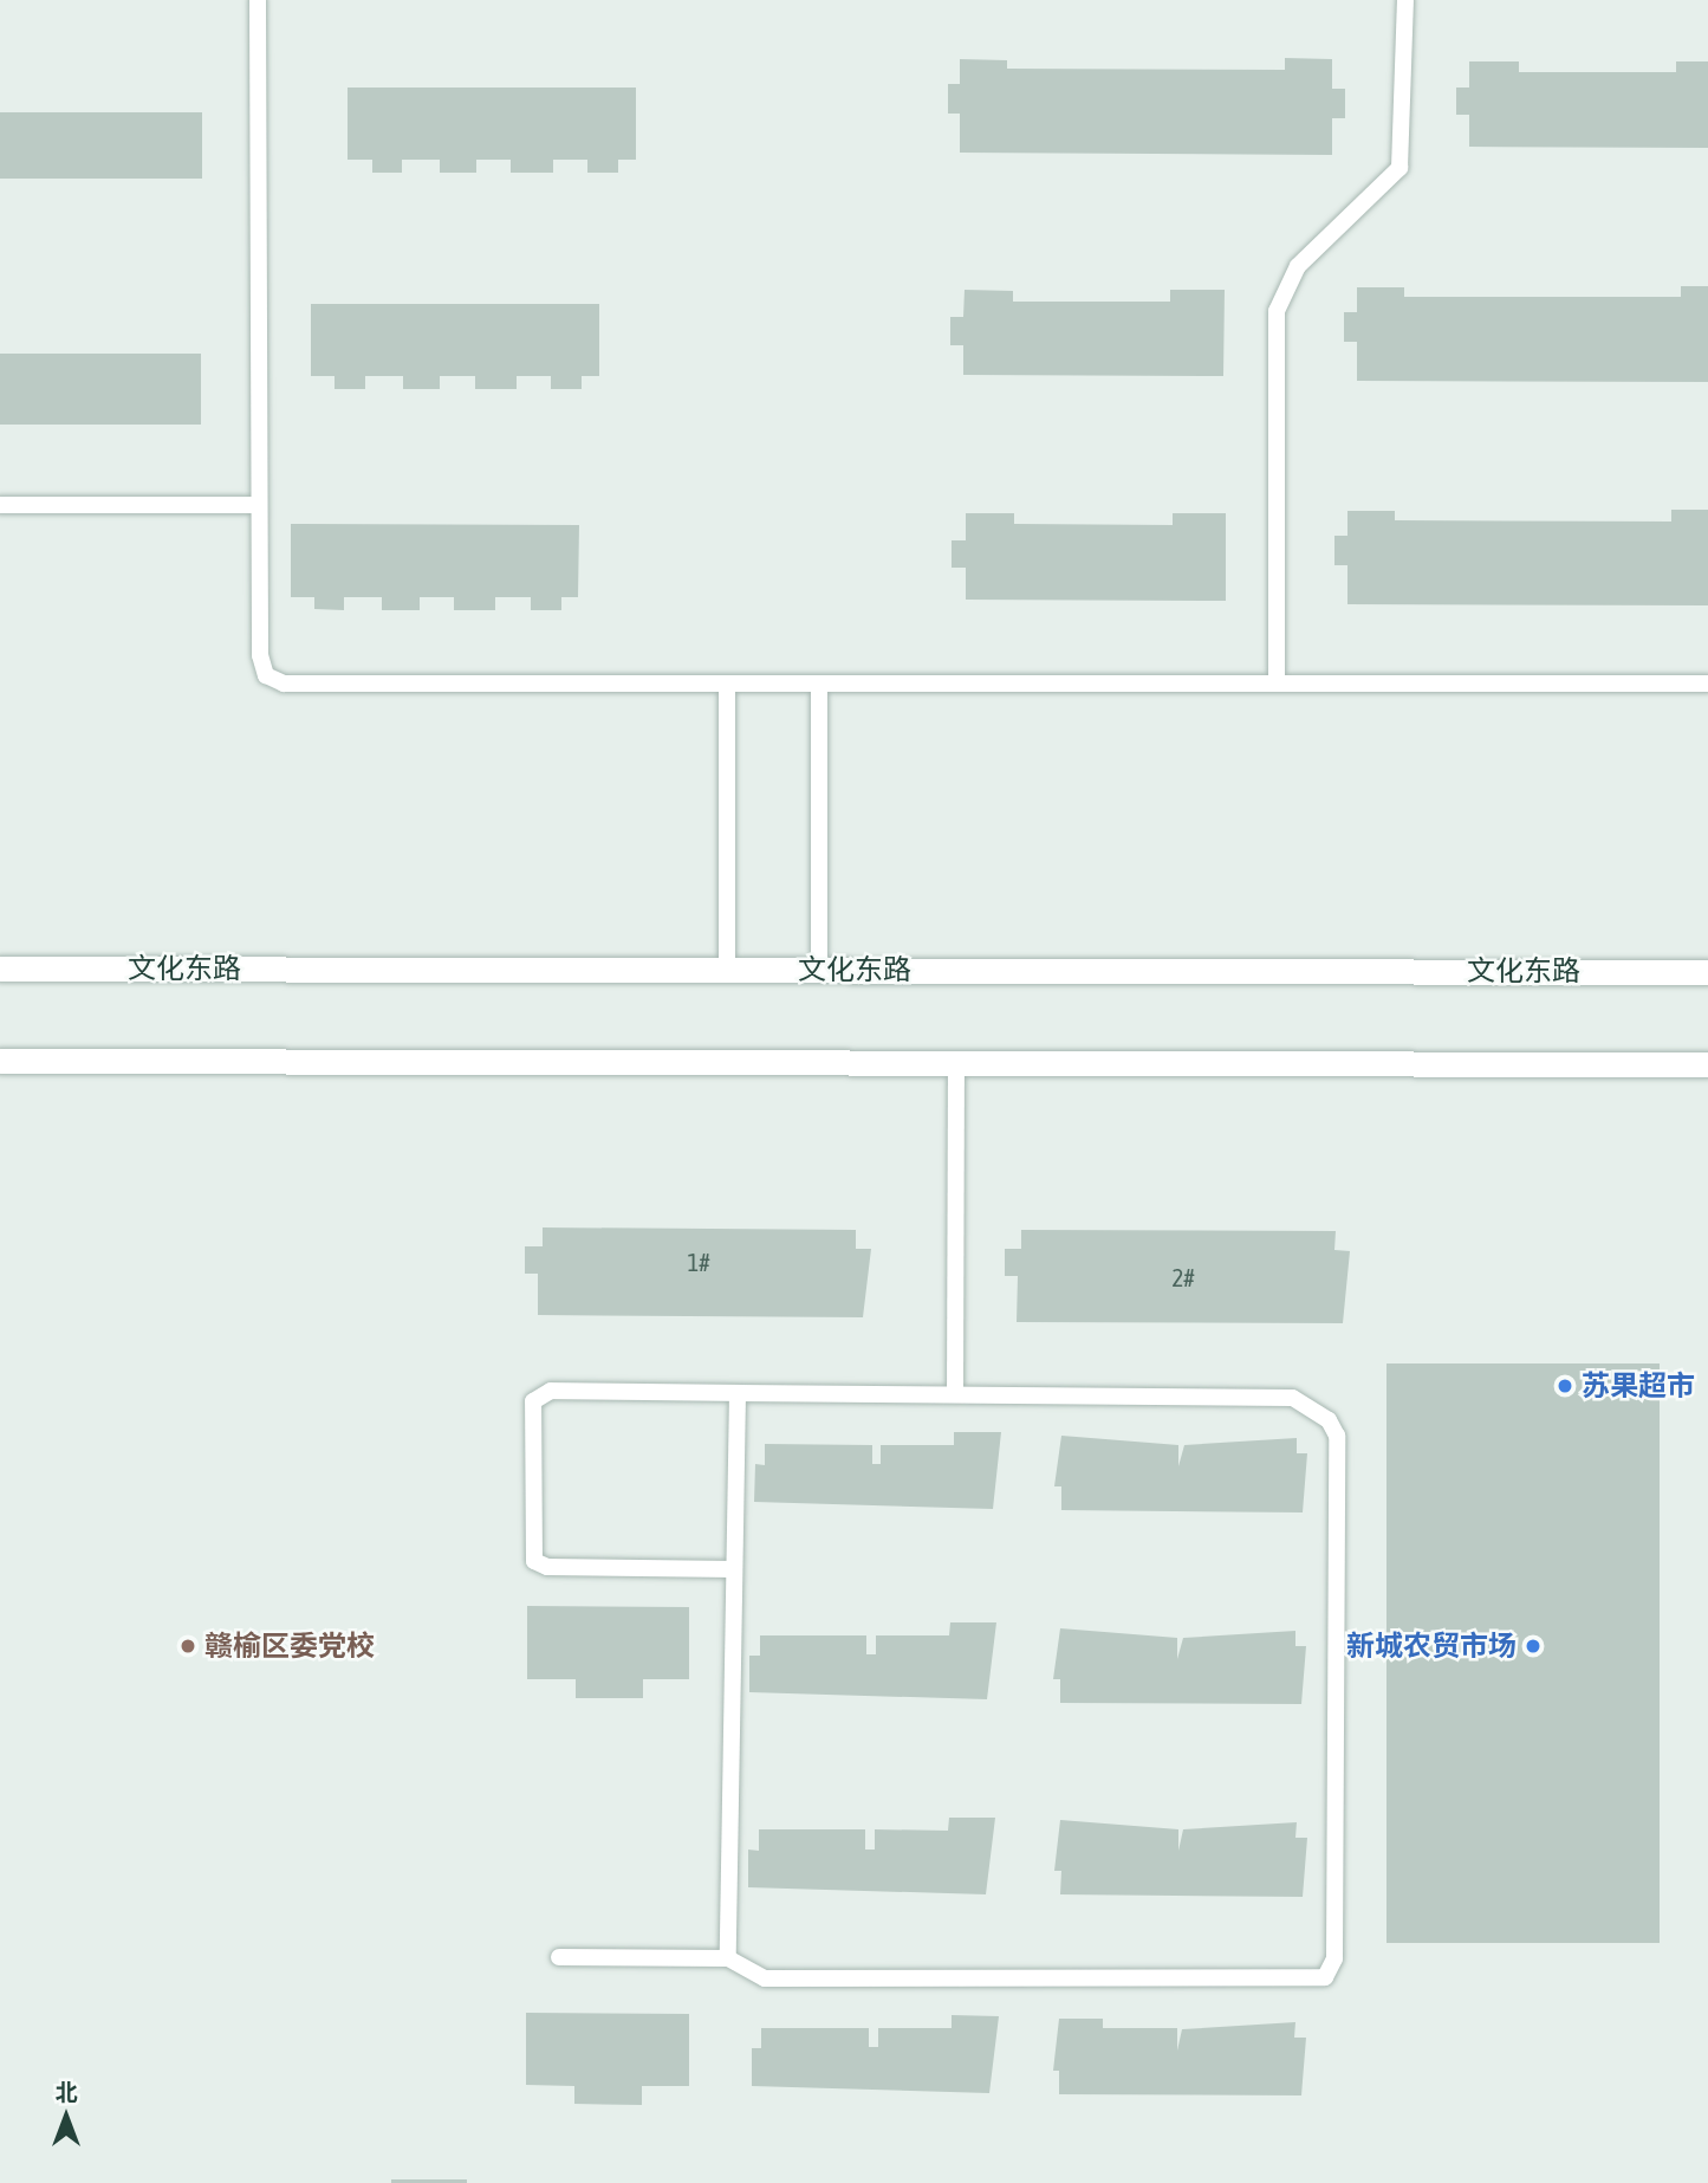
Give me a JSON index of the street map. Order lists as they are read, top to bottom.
{
  "streets": {
    "main road": ["文化东路"]
  },
  "places": ["苏果超市", "赣榆区委党校", "新城农贸市场"],
  "house_numbers": ["1#", "2#"],
  "north": "top"
}
